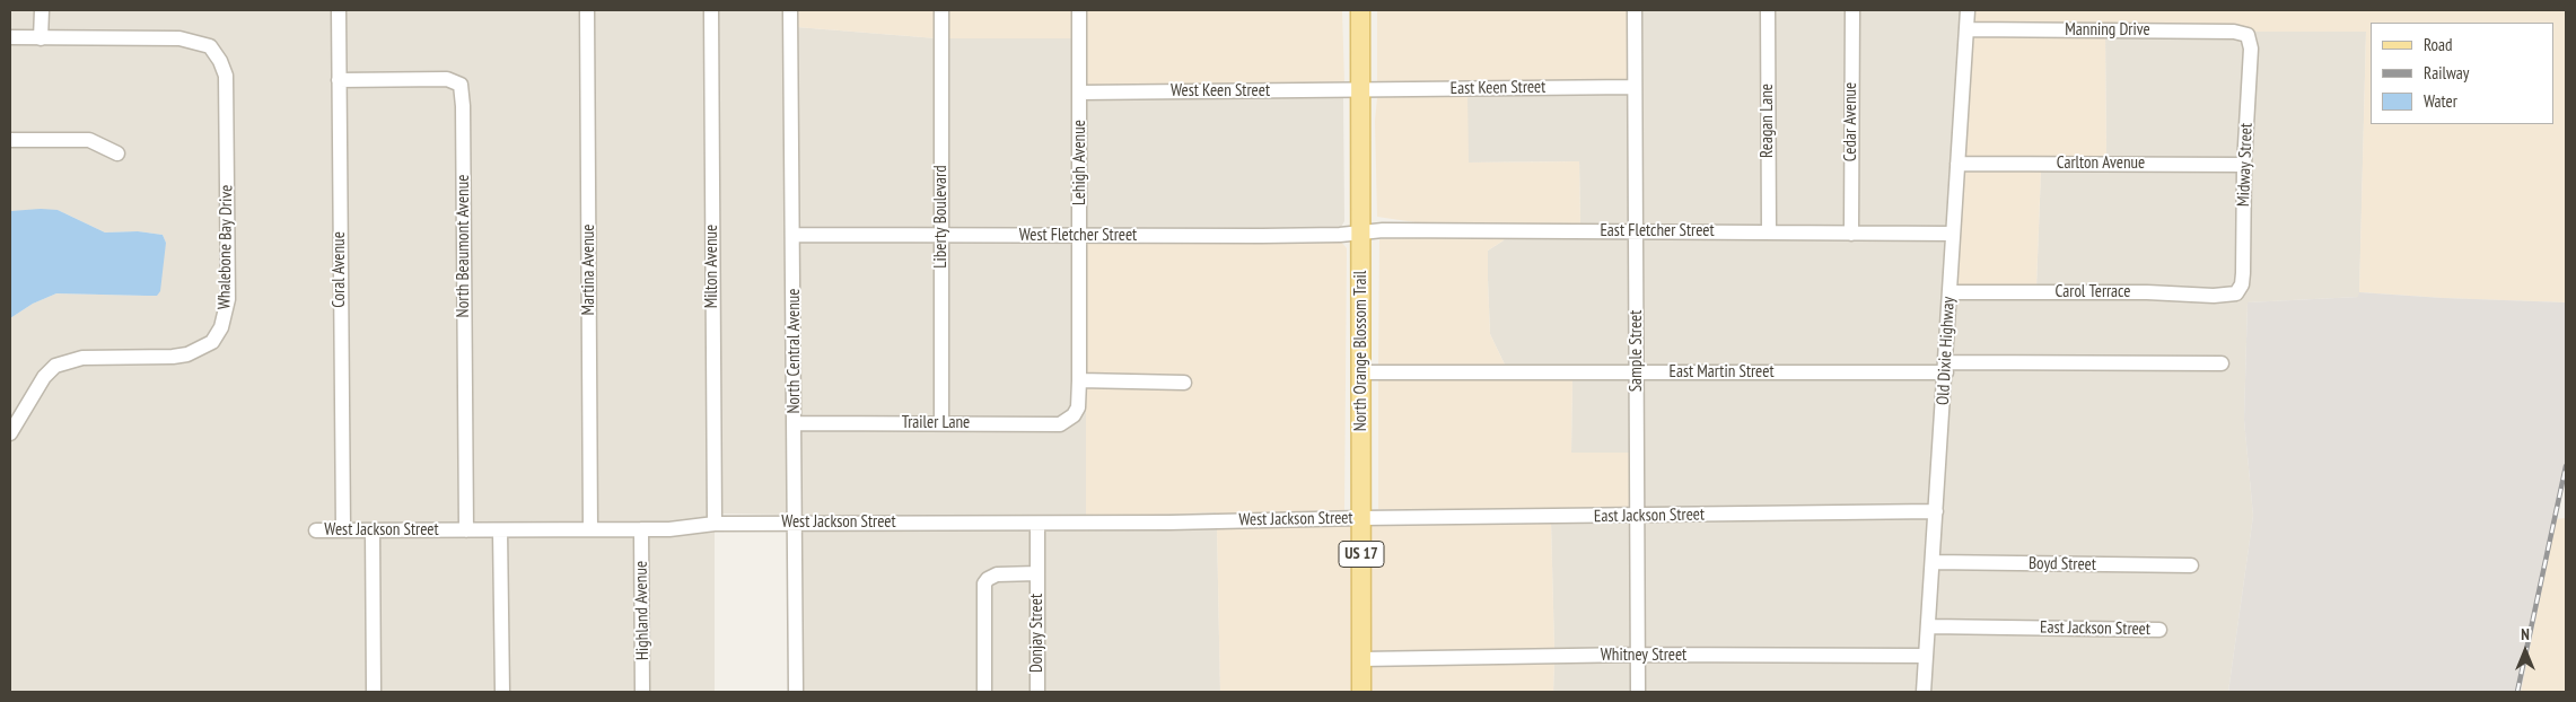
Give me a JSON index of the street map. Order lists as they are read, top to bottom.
{
  "streets": {
    "main road": ["North Orange Blossom Trail", "US 17"],
    "street": [
      "Manning Drive",
      "East Keen Street",
      "West Keen Street",
      "Reagan Lane",
      "Cedar Avenue",
      "Lehigh Avenue",
      "Carlton Avenue",
      "Midway Street",
      "Liberty Boulevard",
      "East Fletcher Street",
      "West Fletcher Street",
      "North Beaumont Avenue",
      "Whalebone Bay Drive",
      "Milton Avenue",
      "Coral Avenue",
      "Martina Avenue",
      "Carol Terrace",
      "North Central Avenue",
      "Sample Street",
      "Old Dixie Highway",
      "East Martin Street",
      "Trailer Lane",
      "East Jackson Street",
      "West Jackson Street",
      "Boyd Street",
      "Highland Avenue",
      "Donjay Street",
      "Whitney Street"
    ]
  },
  "crossings": [
    ["Manning Drive", "Midway Street"],
    ["Manning Drive", "Old Dixie Highway"],
    ["East Keen Street", "West Keen Street"],
    ["East Keen Street", "North Orange Blossom Trail"],
    ["East Keen Street", "Sample Street"],
    ["West Keen Street", "Lehigh Avenue"],
    ["West Keen Street", "North Orange Blossom Trail"],
    ["Reagan Lane", "East Fletcher Street"],
    ["Cedar Avenue", "East Fletcher Street"],
    ["Lehigh Avenue", "West Fletcher Street"],
    ["Lehigh Avenue", "Trailer Lane"],
    ["Carlton Avenue", "Midway Street"],
    ["Carlton Avenue", "Old Dixie Highway"],
    ["Midway Street", "Carol Terrace"],
    ["Liberty Boulevard", "West Fletcher Street"],
    ["Liberty Boulevard", "Trailer Lane"],
    ["East Fletcher Street", "West Fletcher Street"],
    ["East Fletcher Street", "North Orange Blossom Trail"],
    ["East Fletcher Street", "Sample Street"],
    ["East Fletcher Street", "Old Dixie Highway"],
    ["West Fletcher Street", "North Central Avenue"],
    ["West Fletcher Street", "North Orange Blossom Trail"],
    ["North Beaumont Avenue", "Coral Avenue"],
    ["North Beaumont Avenue", "West Jackson Street"],
    ["Milton Avenue", "West Jackson Street"],
    ["Coral Avenue", "West Jackson Street"],
    ["Martina Avenue", "West Jackson Street"],
    ["Carol Terrace", "Old Dixie Highway"],
    ["North Central Avenue", "Trailer Lane"],
    ["North Central Avenue", "West Jackson Street"],
    ["North Orange Blossom Trail", "East Martin Street"],
    ["North Orange Blossom Trail", "East Jackson Street"],
    ["North Orange Blossom Trail", "West Jackson Street"],
    ["North Orange Blossom Trail", "Whitney Street"],
    ["Sample Street", "East Martin Street"],
    ["Sample Street", "East Jackson Street"],
    ["Sample Street", "Whitney Street"],
    ["Old Dixie Highway", "East Martin Street"],
    ["Old Dixie Highway", "East Jackson Street"],
    ["Old Dixie Highway", "Boyd Street"],
    ["Old Dixie Highway", "Whitney Street"],
    ["East Jackson Street", "West Jackson Street"],
    ["West Jackson Street", "Highland Avenue"],
    ["West Jackson Street", "Donjay Street"]
  ],
  "legend": ["Road", "Railway", "Water"],
  "north": "top"
}
